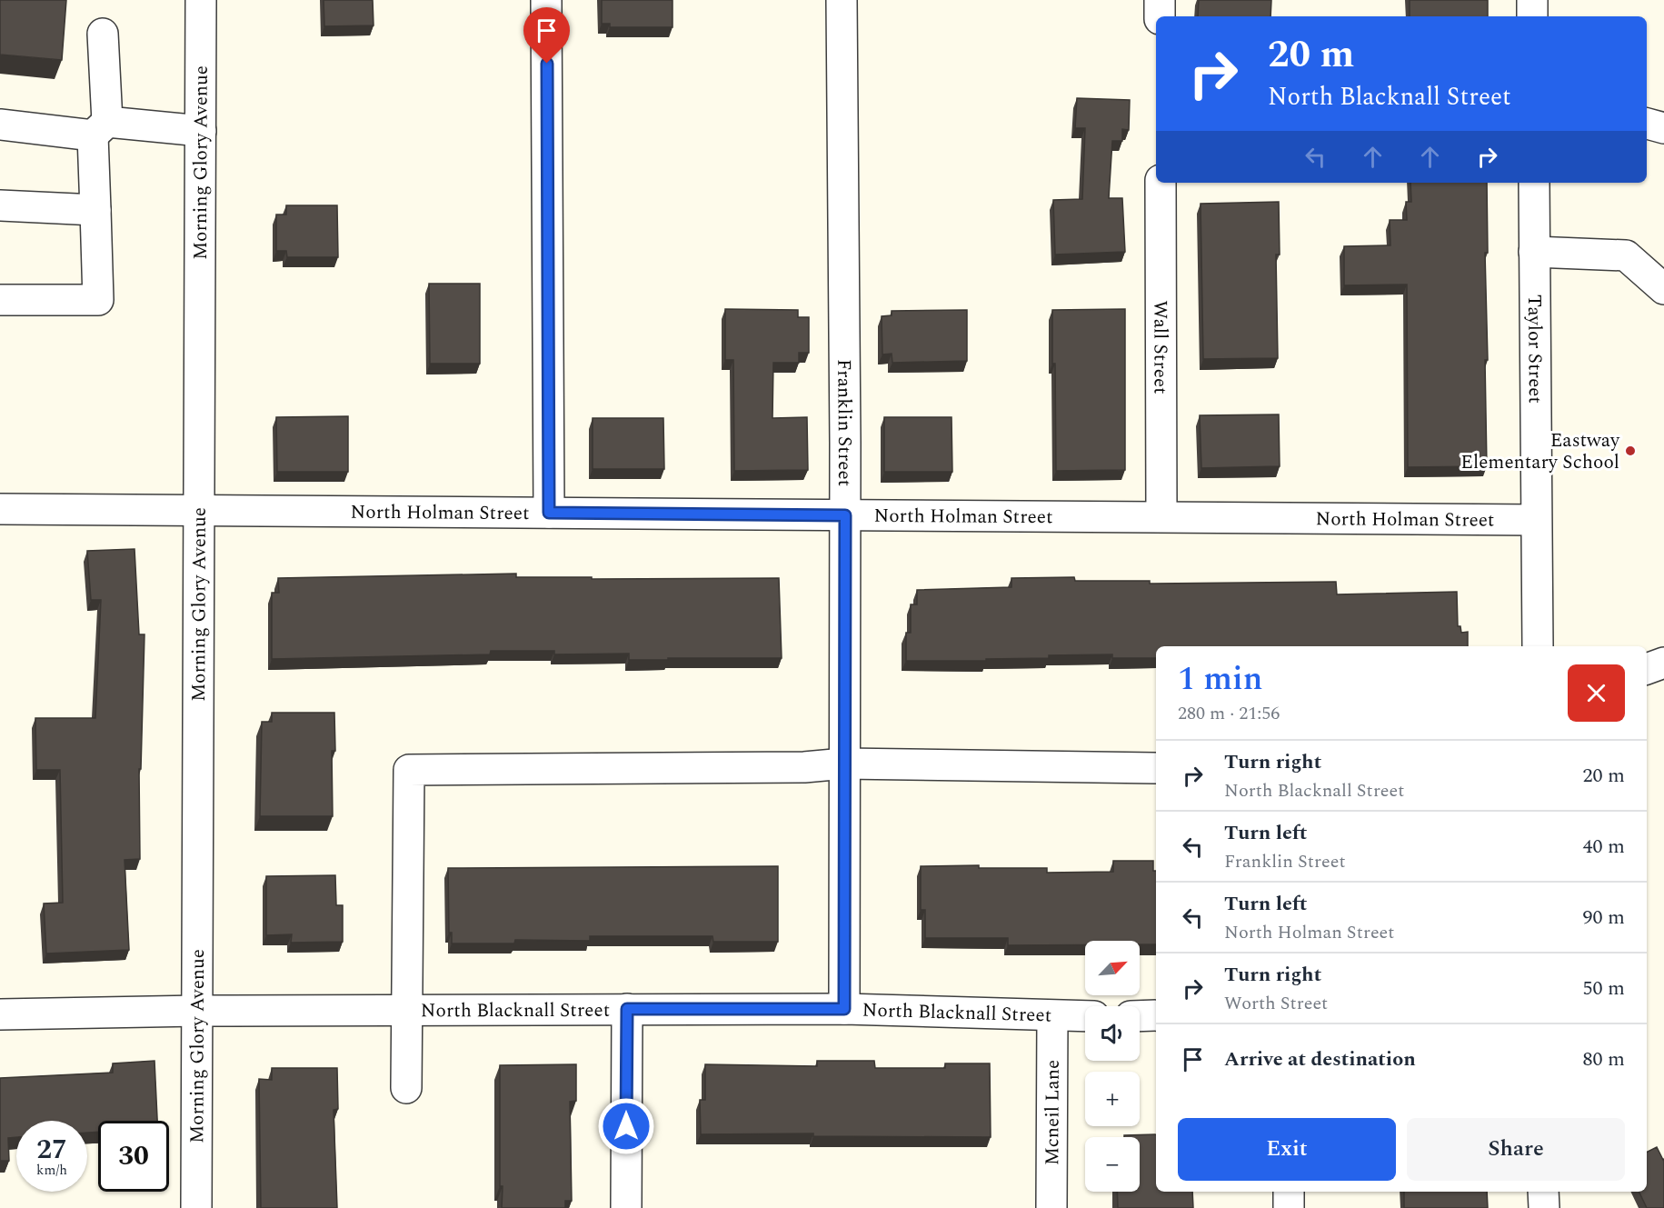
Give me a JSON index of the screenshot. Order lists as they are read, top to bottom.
{
  "streets": {
    "street": [
      "Morning Glory Avenue",
      "Wall Street",
      "Taylor Street",
      "Franklin Street",
      "North Holman Street",
      "North Blacknall Street",
      "Mcneil Lane"
    ]
  },
  "crossings": [
    ["Morning Glory Avenue", "North Holman Street"],
    ["Morning Glory Avenue", "North Blacknall Street"],
    ["Wall Street", "North Holman Street"],
    ["Taylor Street", "North Holman Street"],
    ["Franklin Street", "North Holman Street"],
    ["Franklin Street", "North Blacknall Street"],
    ["North Blacknall Street", "Mcneil Lane"]
  ],
  "places": ["Eastway Elementary School"],
  "north": "top right",
  "page": {
    "turn": ["20 m", "North Blacknall Street"],
    "heading": ["1 min", "280 m · 21:56"],
    "list": [
      {
        "name": "Turn right",
        "note": "North Blacknall Street",
        "value": "20 m"
      },
      {
        "name": "Turn left",
        "note": "Franklin Street",
        "value": "40 m"
      },
      {
        "name": "Turn left",
        "note": "North Holman Street",
        "value": "90 m"
      },
      {
        "name": "Turn right",
        "note": "Worth Street",
        "value": "50 m"
      },
      {
        "name": "Arrive at destination",
        "value": "80 m"
      }
    ],
    "map_buttons": ["+", "−"],
    "buttons": ["Exit", "Share"],
    "speed": "27 km/h",
    "limit": "30"
  }
}
